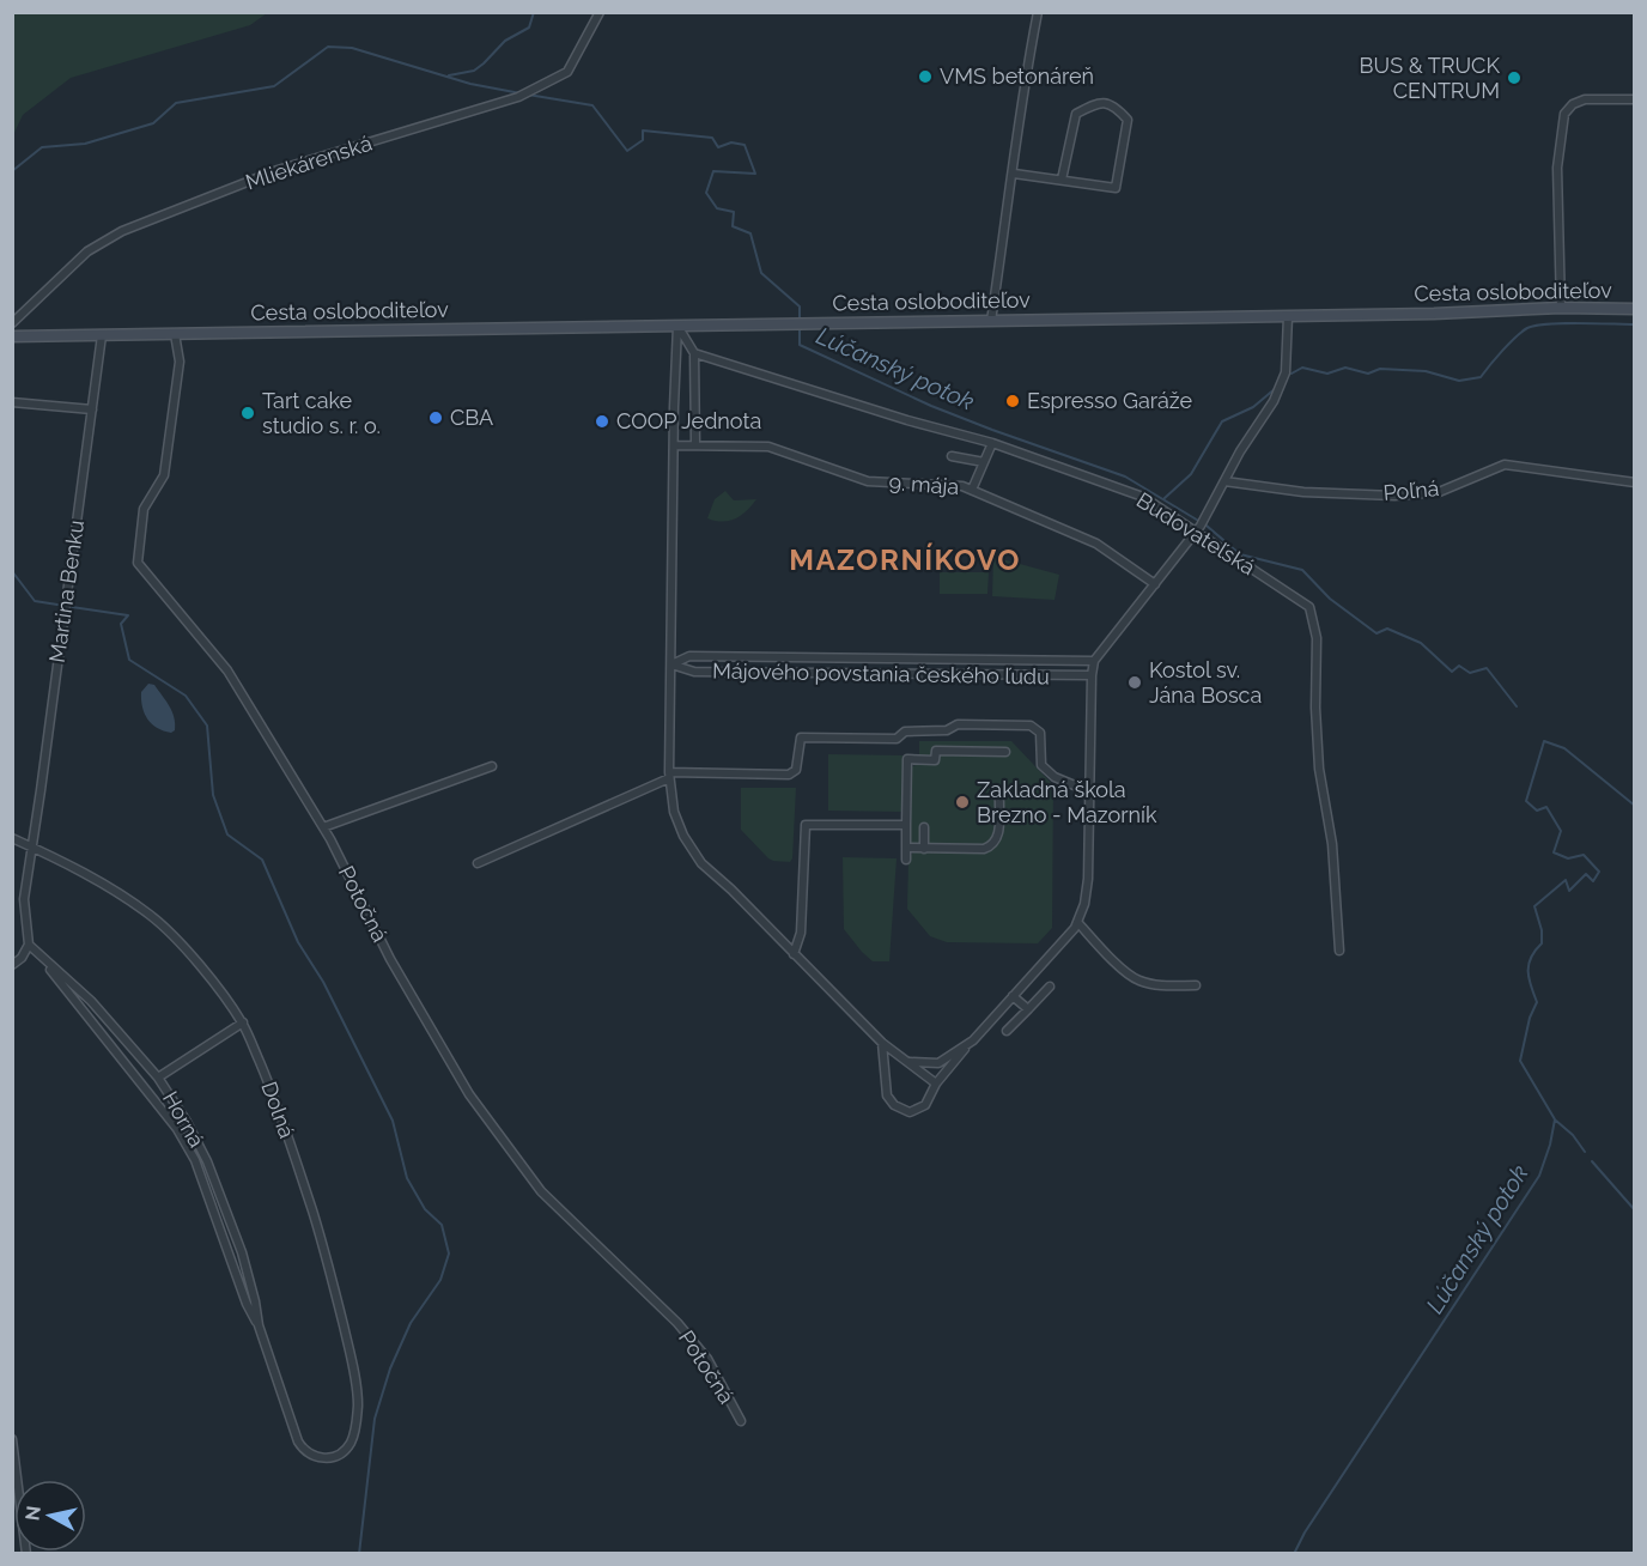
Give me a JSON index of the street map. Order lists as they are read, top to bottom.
{
  "streets": {
    "main road": ["Cesta osloboditeľov"],
    "street": [
      "Mliekárenská",
      "9. mája",
      "Poľná",
      "Budovateľská",
      "Martina Benku",
      "Májového povstania českého ľudu",
      "Potočná",
      "Dolná",
      "Horná"
    ]
  },
  "crossings": [
    ["Cesta osloboditeľov", "Martina Benku"],
    ["Cesta osloboditeľov", "Potočná"],
    ["Martina Benku", "Dolná"],
    ["Dolná", "Horná"]
  ],
  "districts": ["MAZORNÍKOVO"],
  "water": ["Lúčanský potok"],
  "places": [
    "VMS betonáreň",
    "BUS & TRUCK CENTRUM",
    "Espresso Garáže",
    "Tart cake studio s. r. o.",
    "CBA",
    "COOP Jednota",
    "Kostol sv. Jána Bosca",
    "Zakladná škola Brezno - Mazorník"
  ],
  "north": "left"
}
